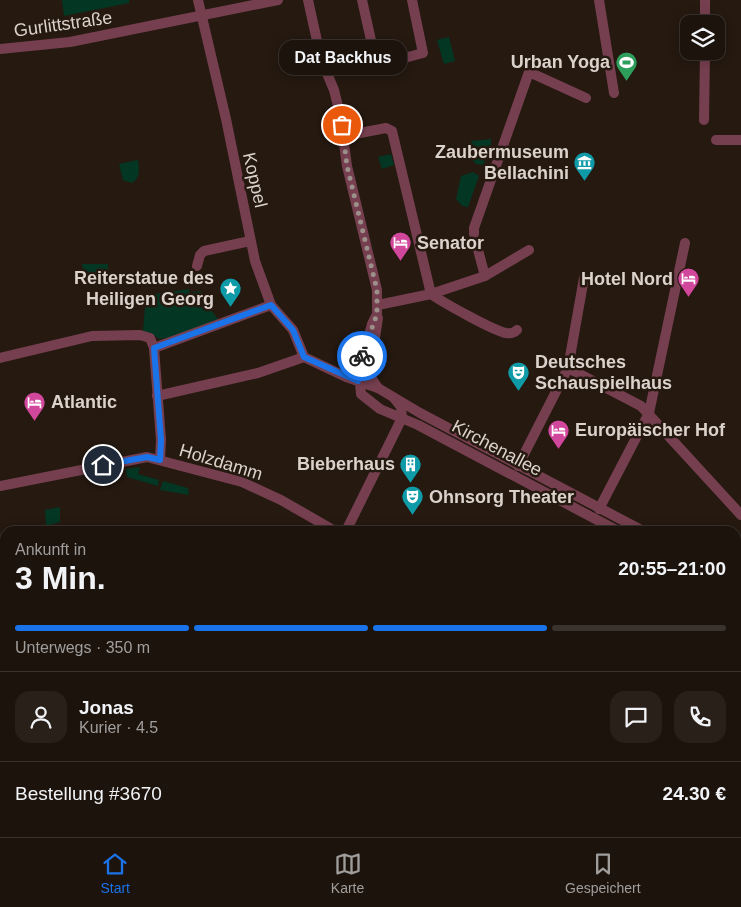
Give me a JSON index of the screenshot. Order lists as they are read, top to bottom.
{
  "streets": {
    "street": [
      "Gurlittstraße",
      "Koppel",
      "Kirchenallee",
      "Holzdamm"
    ]
  },
  "crossings": [
    ["Gurlittstraße", "Koppel"],
    ["Koppel", "Kirchenallee"]
  ],
  "places": {
    "sports": ["Urban Yoga"],
    "other": ["Dat Backhus"],
    "museum": ["Zaubermuseum Bellachini"],
    "hotel": [
      "Senator",
      "Hotel Nord",
      "Atlantic",
      "Europäischer Hof"
    ],
    "place": ["Reiterstatue des Heiligen Georg"],
    "theatre": ["Deutsches Schauspielhaus", "Ohnsorg Theater"],
    "building": ["Bieberhaus"]
  },
  "page": {
    "bubble": "Dat Backhus",
    "heading": ["3 Min.", "Ankunft in", "20:55–21:00"],
    "panel": [
      "Jonas",
      "Kurier · 4.5",
      "Bestellung #3670",
      "24.30 €"
    ],
    "bar": "Unterwegs · 350 m",
    "tabs": ["Start", "Karte", "Gespeichert"]
  }
}
